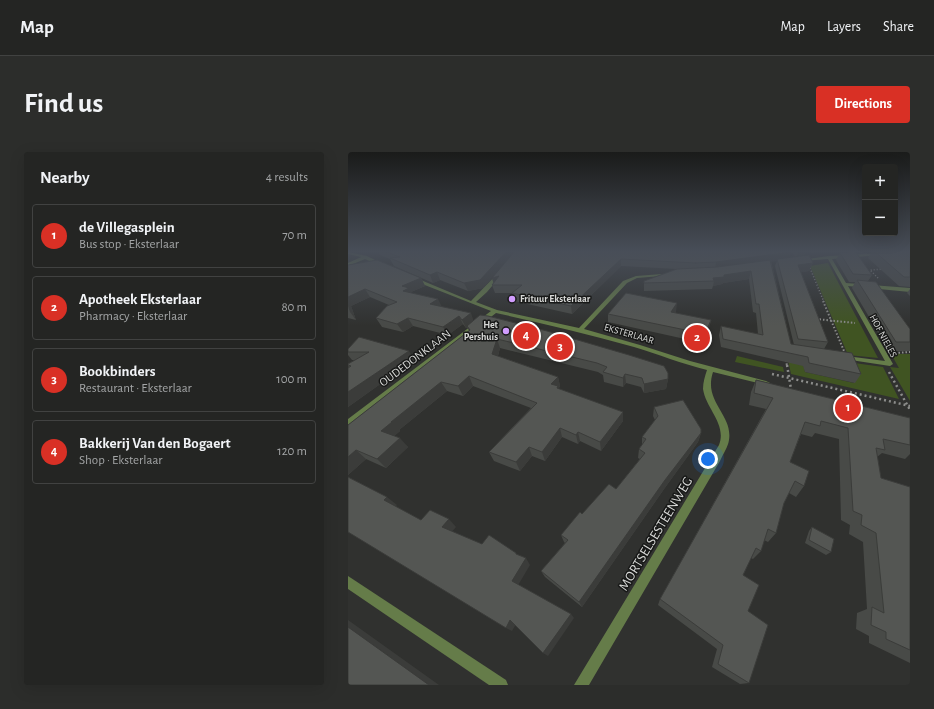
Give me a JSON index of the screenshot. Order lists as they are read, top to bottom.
{
  "streets": {
    "street": [
      "EKSTERLAAR",
      "HOF NIELES",
      "OUDEDONKLAAN",
      "MORTSELSESTEENWEG"
    ]
  },
  "crossings": [
    ["EKSTERLAAR", "OUDEDONKLAAN"],
    ["EKSTERLAAR", "MORTSELSESTEENWEG"]
  ],
  "places": ["Frituur Eksterlaar", "Het Pershuis"],
  "page": {
    "header": "Map",
    "nav": ["Map", "Layers", "Share"],
    "buttons": "Directions",
    "title": "Find us",
    "heading": ["Nearby", "4 results"],
    "map_buttons": ["+", "−"],
    "list": [
      {
        "mark": "1",
        "name": "de Villegasplein",
        "note": "Bus stop · Eksterlaar",
        "value": "70 m"
      },
      {
        "mark": "2",
        "name": "Apotheek Eksterlaar",
        "note": "Pharmacy · Eksterlaar",
        "value": "80 m"
      },
      {
        "mark": "3",
        "name": "Bookbinders",
        "note": "Restaurant · Eksterlaar",
        "value": "100 m"
      },
      {
        "mark": "4",
        "name": "Bakkerij Van den Bogaert",
        "note": "Shop · Eksterlaar",
        "value": "120 m"
      }
    ],
    "pins": [
      "4",
      "2",
      "3",
      "1"
    ]
  }
}
